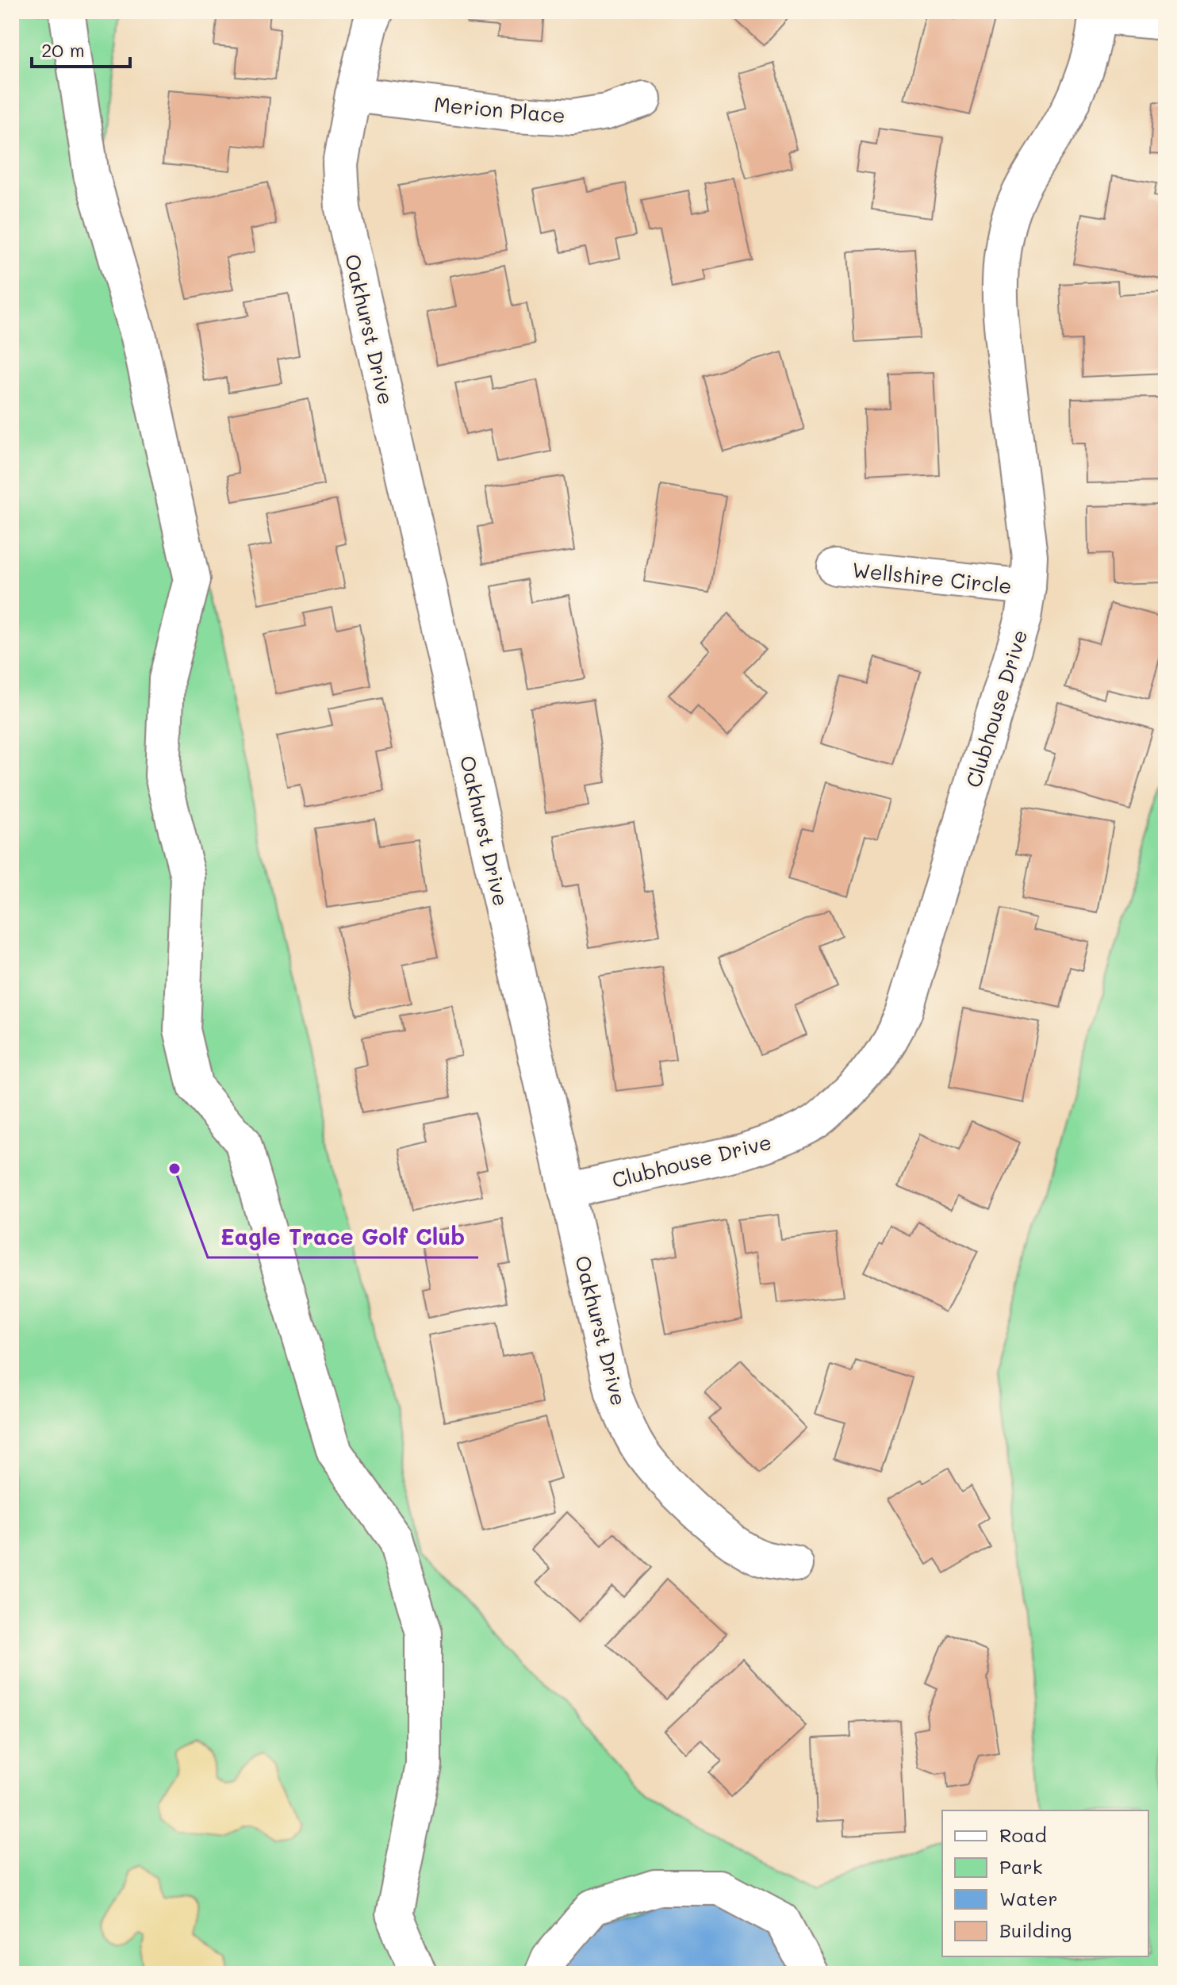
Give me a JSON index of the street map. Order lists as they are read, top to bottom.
{
  "streets": {
    "street": [
      "Merion Place",
      "Oakhurst Drive",
      "Wellshire Circle",
      "Clubhouse Drive"
    ]
  },
  "crossings": [
    ["Merion Place", "Oakhurst Drive"],
    ["Oakhurst Drive", "Clubhouse Drive"],
    ["Wellshire Circle", "Clubhouse Drive"]
  ],
  "places": ["Eagle Trace Golf Club"],
  "legend": [
    "Road",
    "Park",
    "Water",
    "Building"
  ],
  "scale_bar": "20 m"
}
